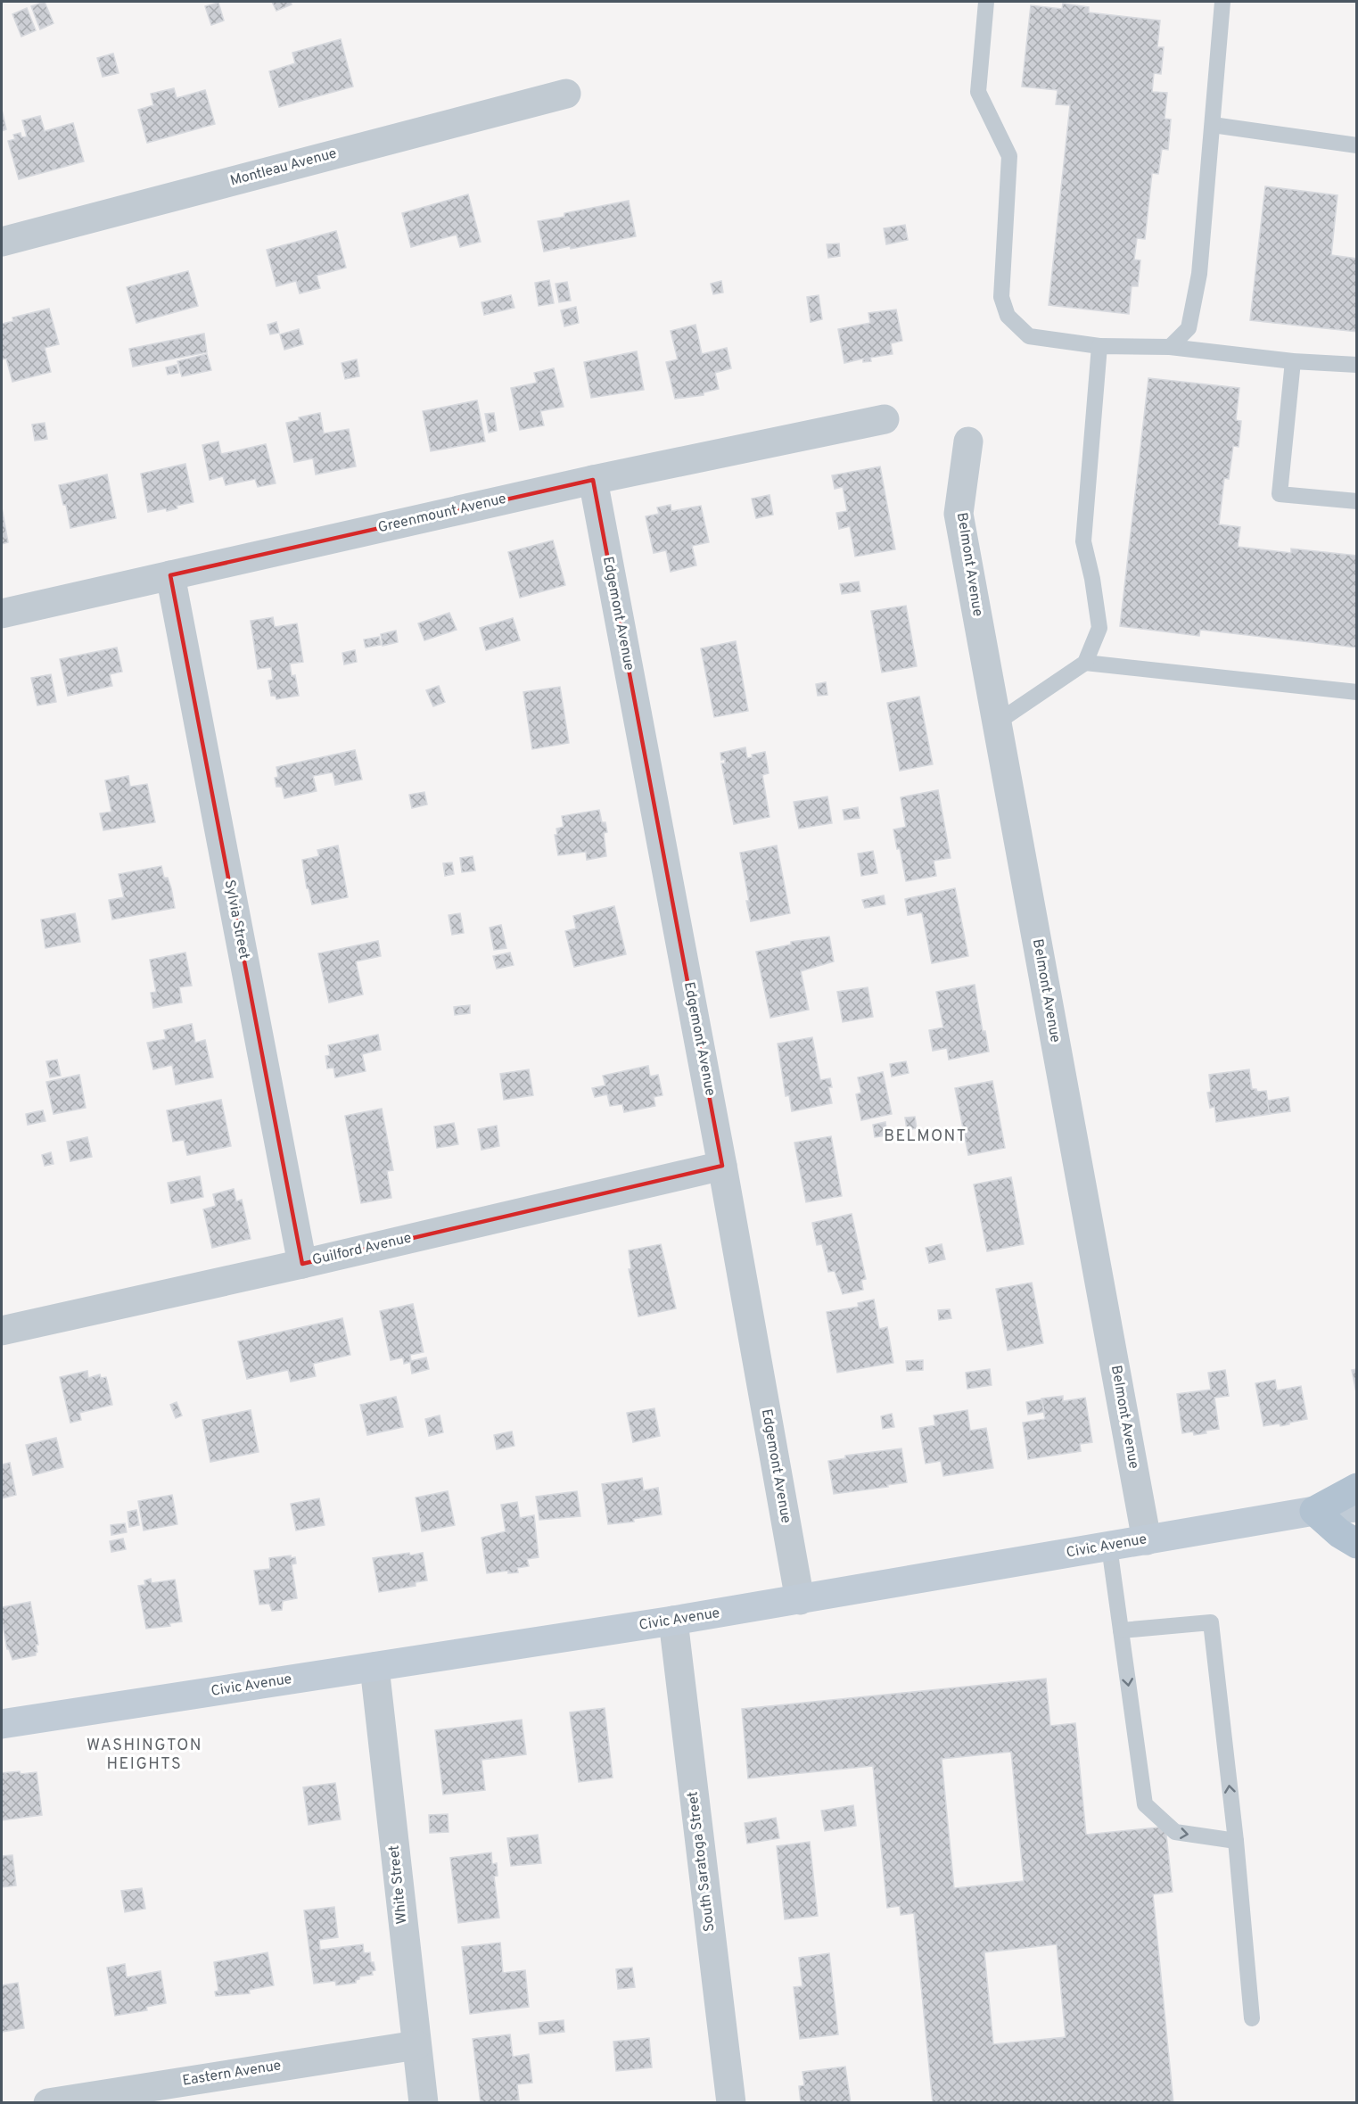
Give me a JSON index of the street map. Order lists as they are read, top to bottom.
{
  "streets": {
    "street": [
      "Montleau Avenue",
      "Greenmount Avenue",
      "Belmont Avenue",
      "Edgemont Avenue",
      "Sylvia Street",
      "Guilford Avenue",
      "Civic Avenue",
      "South Saratoga Street",
      "White Street",
      "Eastern Avenue"
    ]
  },
  "crossings": [
    ["Greenmount Avenue", "Edgemont Avenue"],
    ["Greenmount Avenue", "Sylvia Street"],
    ["Belmont Avenue", "Civic Avenue"],
    ["Edgemont Avenue", "Guilford Avenue"],
    ["Edgemont Avenue", "Civic Avenue"],
    ["Sylvia Street", "Guilford Avenue"],
    ["Civic Avenue", "South Saratoga Street"],
    ["Civic Avenue", "White Street"],
    ["White Street", "Eastern Avenue"]
  ],
  "districts": ["BELMONT", "WASHINGTON HEIGHTS"]
}
